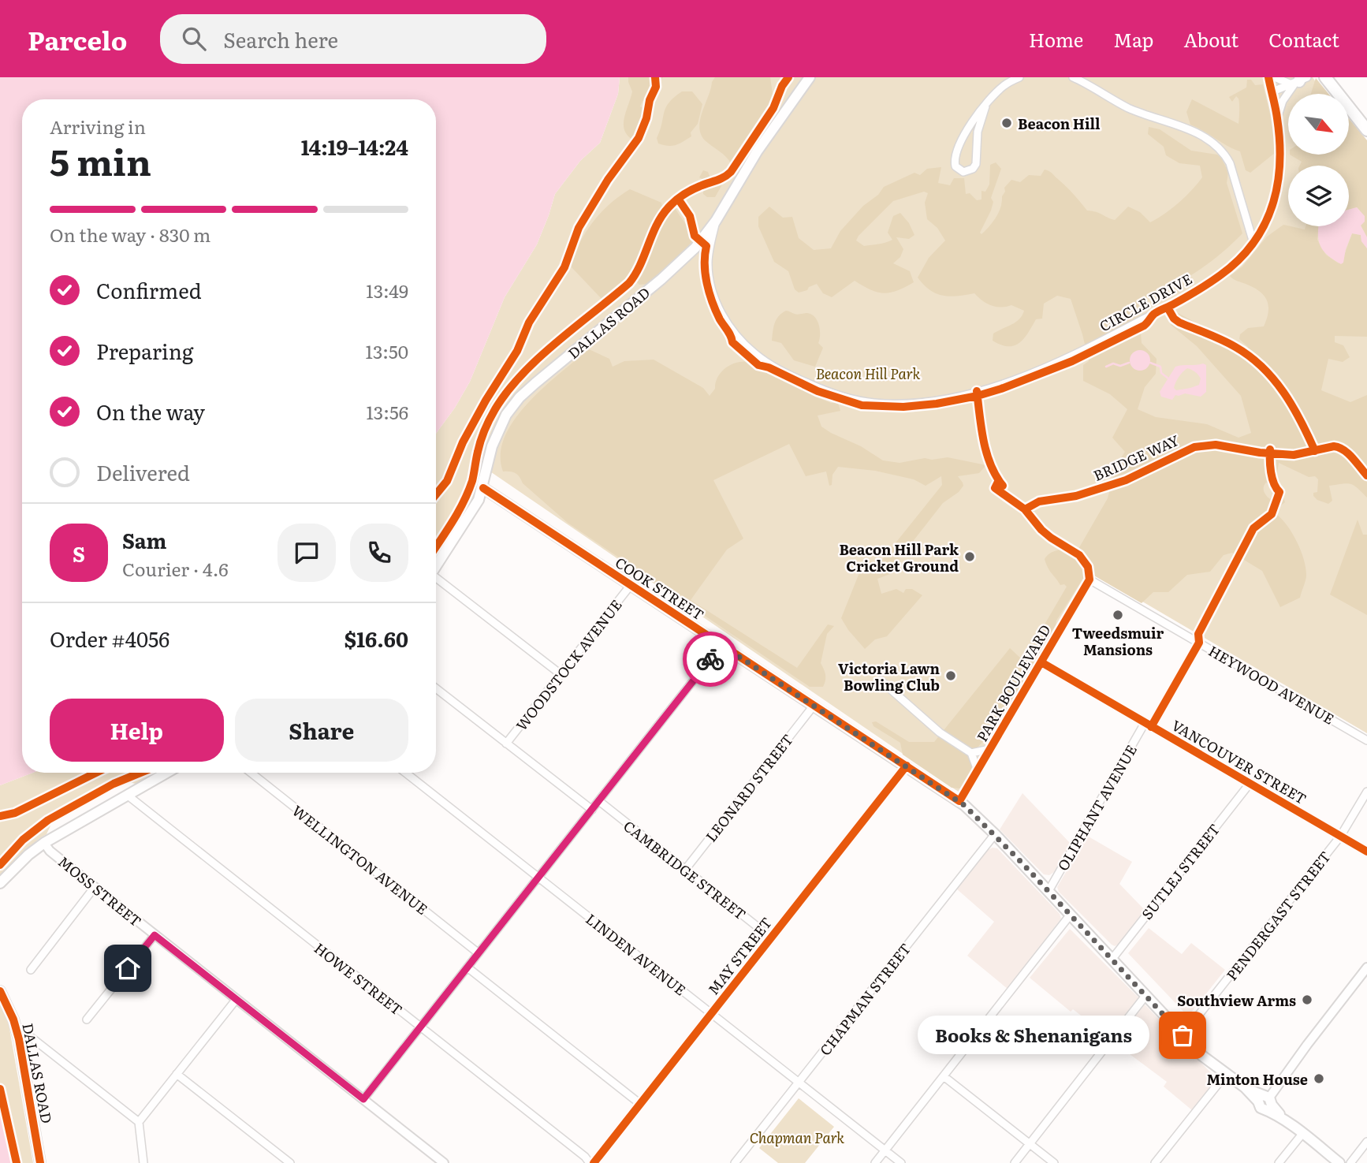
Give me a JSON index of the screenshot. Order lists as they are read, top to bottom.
{
  "streets": {
    "main road": ["DALLAS ROAD", "COOK STREET"],
    "street": [
      "CIRCLE DRIVE",
      "BRIDGE WAY",
      "WOODSTOCK AVENUE",
      "PARK BOULEVARD",
      "HEYWOOD AVENUE",
      "VANCOUVER STREET",
      "LEONARD STREET",
      "OLIPHANT AVENUE",
      "WELLINGTON AVENUE",
      "CAMBRIDGE STREET",
      "SUTLEJ STREET",
      "MOSS STREET",
      "PENDERGAST STREET",
      "LINDEN AVENUE",
      "MAY STREET",
      "HOWE STREET",
      "CHAPMAN STREET"
    ]
  },
  "crossings": [
    ["CIRCLE DRIVE", "DALLAS ROAD"],
    ["DALLAS ROAD", "COOK STREET"],
    ["COOK STREET", "WOODSTOCK AVENUE"],
    ["COOK STREET", "PARK BOULEVARD"],
    ["COOK STREET", "LEONARD STREET"],
    ["COOK STREET", "OLIPHANT AVENUE"],
    ["COOK STREET", "SUTLEJ STREET"],
    ["COOK STREET", "PENDERGAST STREET"],
    ["COOK STREET", "MAY STREET"],
    ["COOK STREET", "CHAPMAN STREET"],
    ["PARK BOULEVARD", "HEYWOOD AVENUE"],
    ["PARK BOULEVARD", "VANCOUVER STREET"],
    ["HEYWOOD AVENUE", "OLIPHANT AVENUE"],
    ["VANCOUVER STREET", "OLIPHANT AVENUE"],
    ["VANCOUVER STREET", "SUTLEJ STREET"],
    ["VANCOUVER STREET", "PENDERGAST STREET"],
    ["LEONARD STREET", "CAMBRIDGE STREET"],
    ["CAMBRIDGE STREET", "MAY STREET"],
    ["LINDEN AVENUE", "MAY STREET"],
    ["LINDEN AVENUE", "CHAPMAN STREET"],
    ["MAY STREET", "HOWE STREET"]
  ],
  "parks": ["Beacon Hill Park", "Chapman Park"],
  "places": [
    "Beacon Hill",
    "Beacon Hill Park Cricket Ground",
    "Tweedsmuir Mansions",
    "Victoria Lawn Bowling Club",
    "Southview Arms",
    "Books & Shenanigans",
    "Minton House"
  ],
  "north": "bottom right",
  "page": {
    "header": "Parcelo",
    "search": "Search here",
    "nav": [
      "Home",
      "Map",
      "About",
      "Contact"
    ],
    "heading": ["5 min", "Arriving in", "14:19–14:24"],
    "panel": [
      "Sam",
      "Courier · 4.6",
      "Order #4056",
      "$16.60"
    ],
    "bar": "On the way · 830 m",
    "list": [
      ["Confirmed", "13:49"],
      ["Preparing", "13:50"],
      ["On the way", "13:56"],
      "Delivered"
    ],
    "round": "S",
    "buttons": ["Help", "Share"],
    "bubble": "Books & Shenanigans"
  }
}
